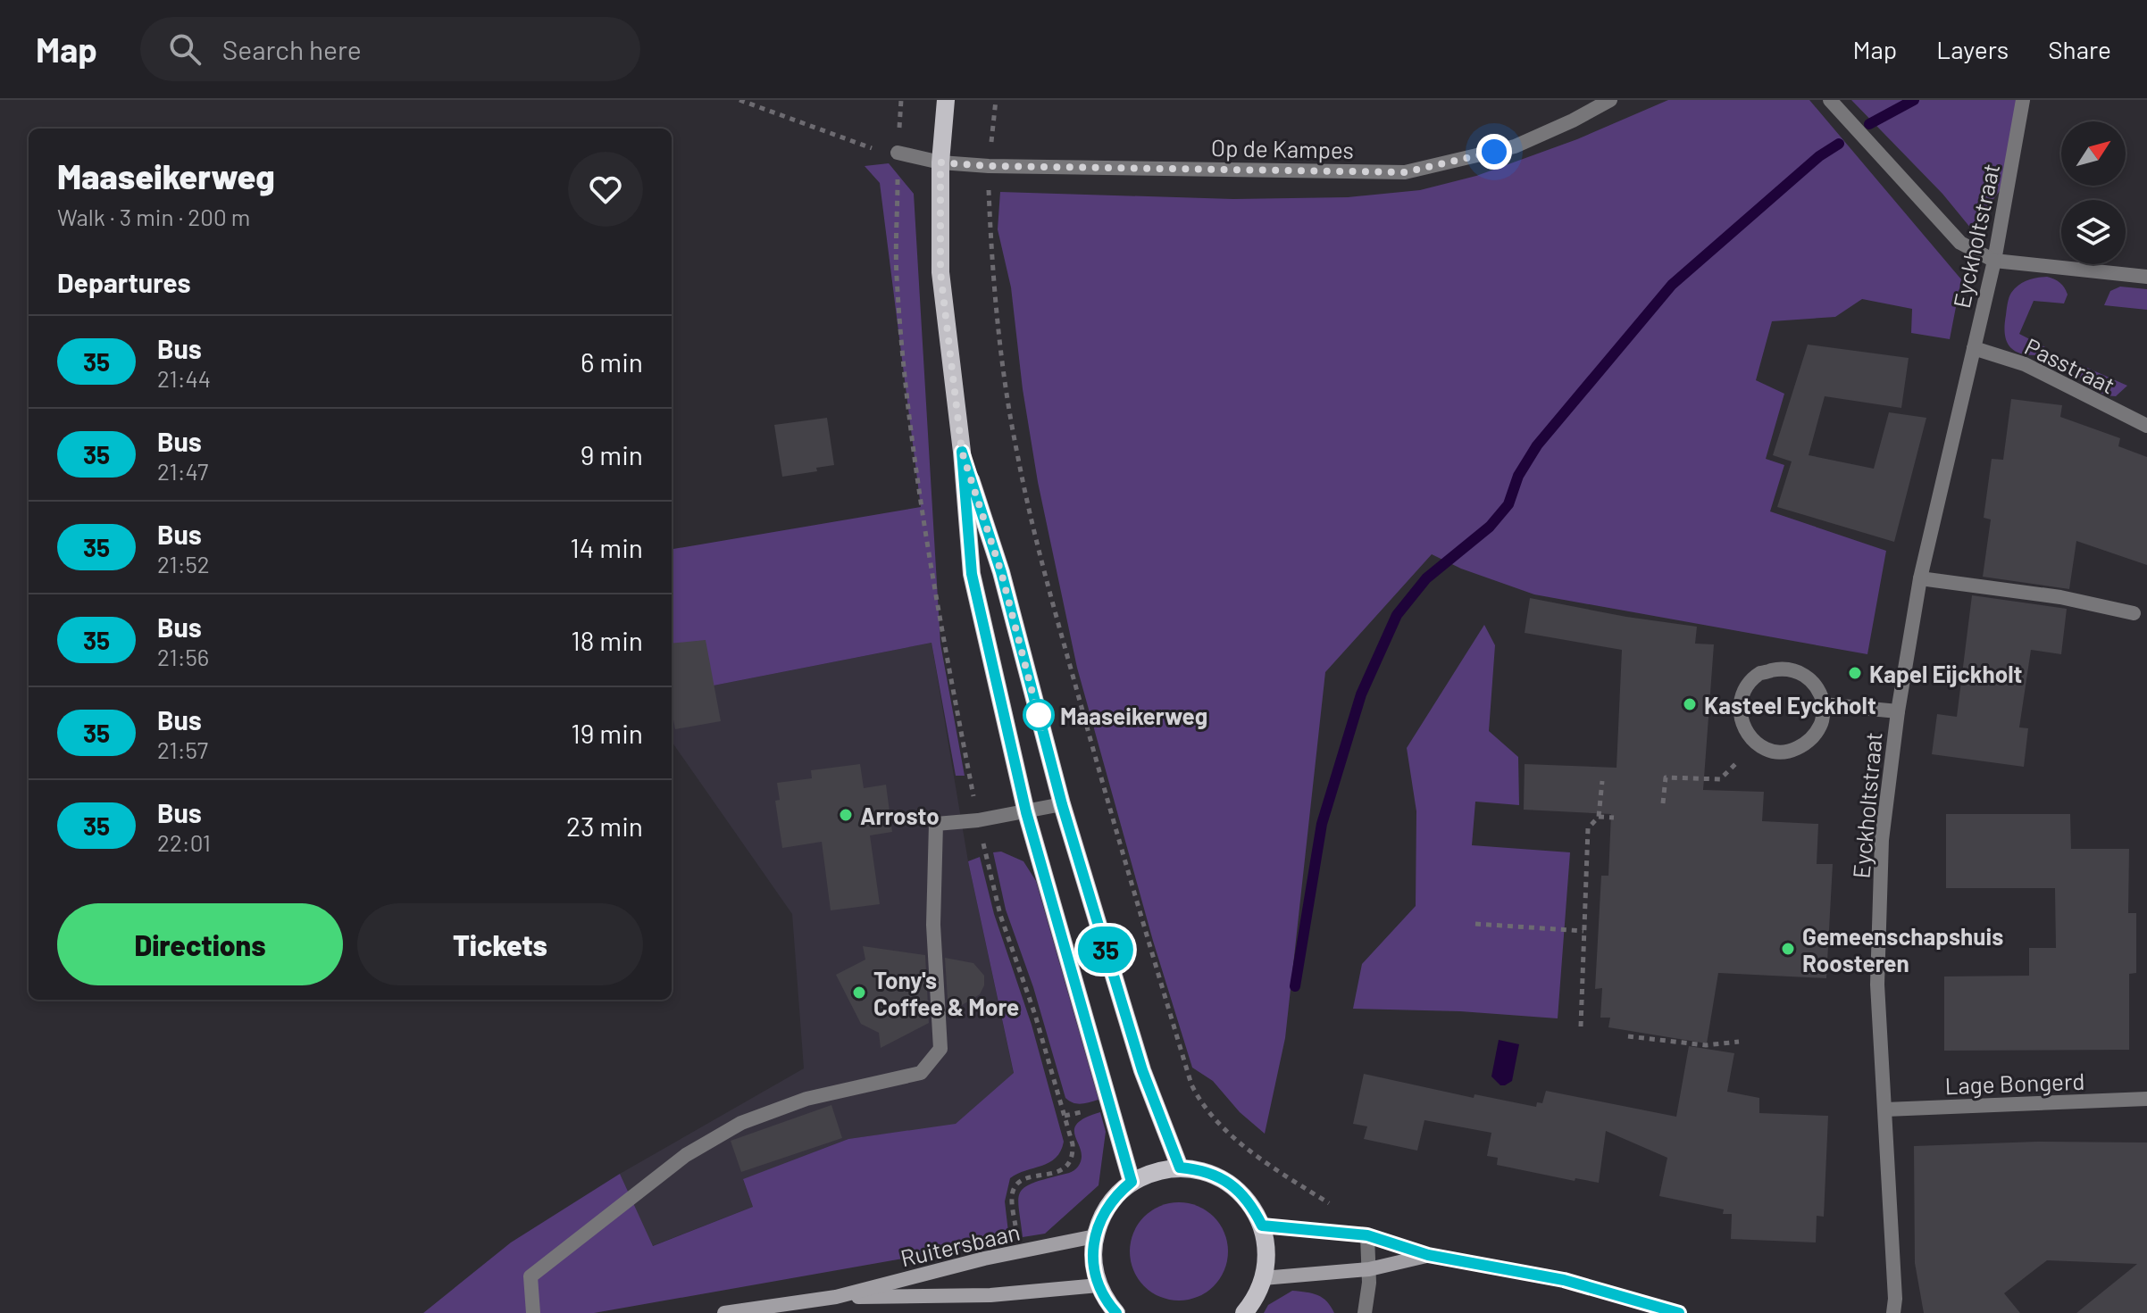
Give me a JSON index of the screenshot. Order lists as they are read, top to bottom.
{
  "streets": {
    "street": [
      "Op de Kampes",
      "Eyckholtstraat",
      "Passtraat",
      "Lage Bongerd",
      "Ruitersbaan"
    ]
  },
  "crossings": [
    ["Eyckholtstraat", "Passtraat"],
    ["Eyckholtstraat", "Lage Bongerd"]
  ],
  "places": [
    "Kapel Eijckholt",
    "Kasteel Eyckholt",
    "Maaseikerweg",
    "Arrosto",
    "Gemeenschapshuis Roosteren",
    "Tony's Coffee & More"
  ],
  "lines": ["bus line 35"],
  "north": "top right",
  "page": {
    "header": "Map",
    "search": "Search here",
    "nav": ["Map", "Layers", "Share"],
    "on_map": "35",
    "heading": [
      ["Maaseikerweg", "Walk · 3 min · 200 m"],
      "Departures"
    ],
    "list": [
      {
        "mark": "35",
        "name": "Bus",
        "note": "21:44",
        "value": "6 min"
      },
      {
        "mark": "35",
        "name": "Bus",
        "note": "21:47",
        "value": "9 min"
      },
      {
        "mark": "35",
        "name": "Bus",
        "note": "21:52",
        "value": "14 min"
      },
      {
        "mark": "35",
        "name": "Bus",
        "note": "21:56",
        "value": "18 min"
      },
      {
        "mark": "35",
        "name": "Bus",
        "note": "21:57",
        "value": "19 min"
      },
      {
        "mark": "35",
        "name": "Bus",
        "note": "22:01",
        "value": "23 min"
      }
    ],
    "buttons": ["Directions", "Tickets"]
  }
}
